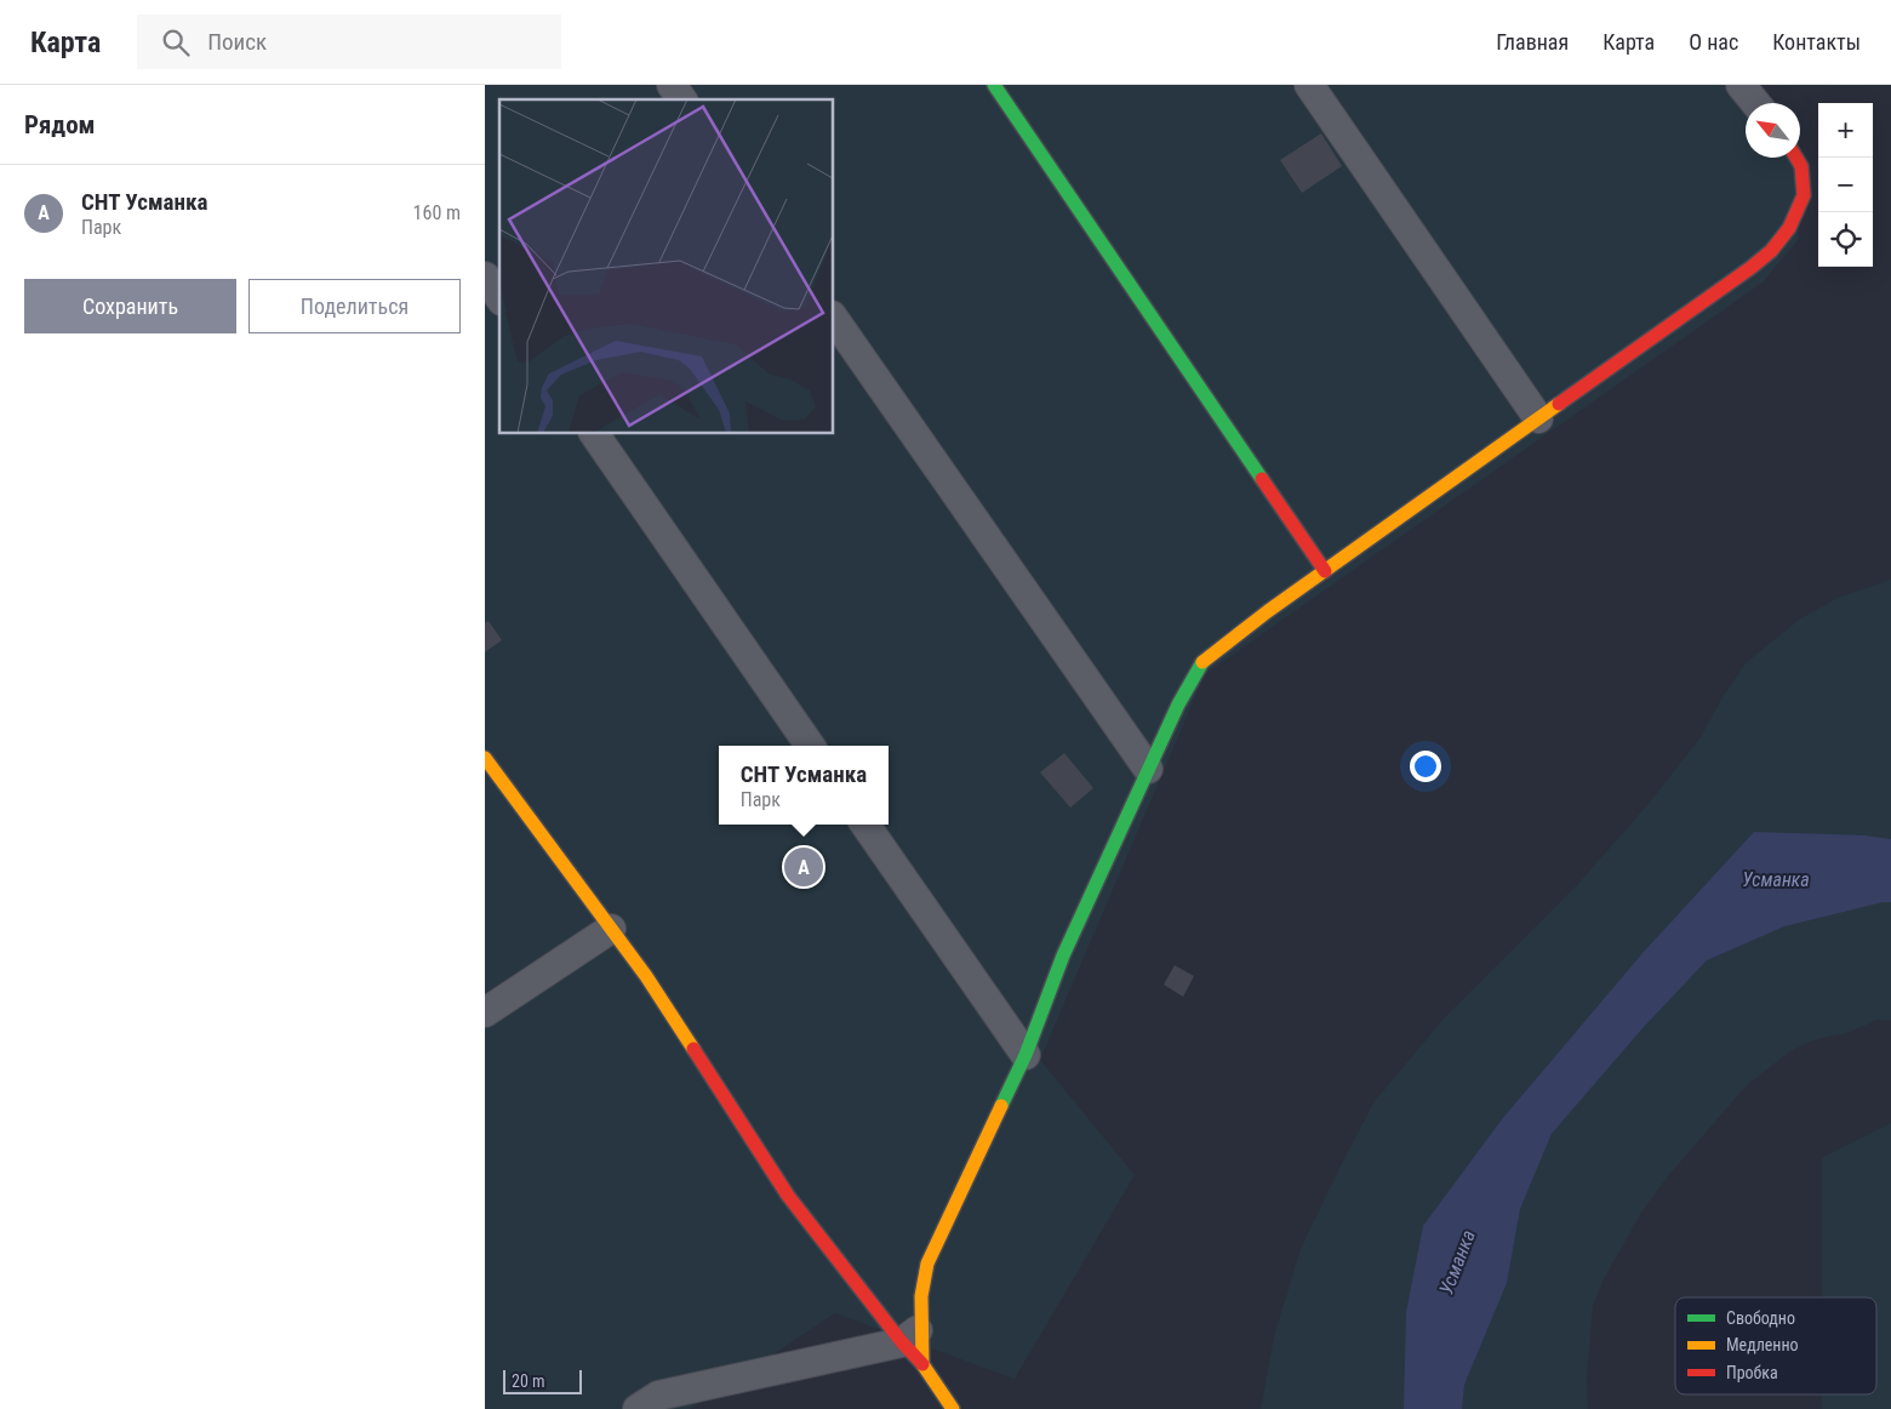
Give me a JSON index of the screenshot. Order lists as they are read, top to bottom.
{
  "water": ["Усманка"],
  "legend": ["Свободно", "Медленно", "Пробка"],
  "scale_bar": "20 m",
  "north": "top left",
  "page": {
    "header": "Карта",
    "search": "Поиск",
    "nav": [
      "Главная",
      "Карта",
      "О нас",
      "Контакты"
    ],
    "heading": "Рядом",
    "map_buttons": ["+", "−"],
    "list": [
      {
        "mark": "A",
        "name": "СНТ Усманка",
        "note": "Парк",
        "value": "160 m"
      }
    ],
    "buttons": ["Сохранить", "Поделиться"],
    "popup": ["СНТ Усманка", "Парк"],
    "pins": "A",
    "scale": "20 m"
  }
}
